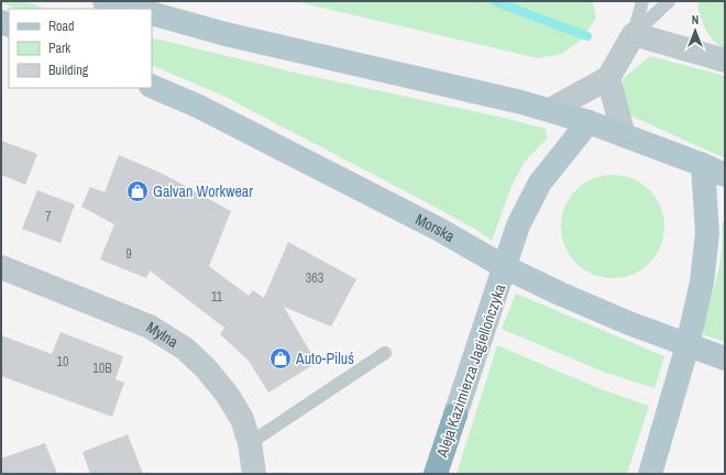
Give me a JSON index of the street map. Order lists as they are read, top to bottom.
{
  "streets": {
    "highway": ["Aleja Kazimierza Jagiellończyka"],
    "main road": ["Morska"],
    "street": ["Mylna"]
  },
  "crossings": [
    ["Morska", "Aleja Kazimierza Jagiellończyka"]
  ],
  "places": {
    "shop": ["Galvan Workwear", "Auto-Piluś"]
  },
  "house_numbers": [
    "7",
    "9",
    "363",
    "11",
    "10",
    "10B"
  ],
  "legend": ["Road", "Park", "Building"],
  "north": "top"
}
